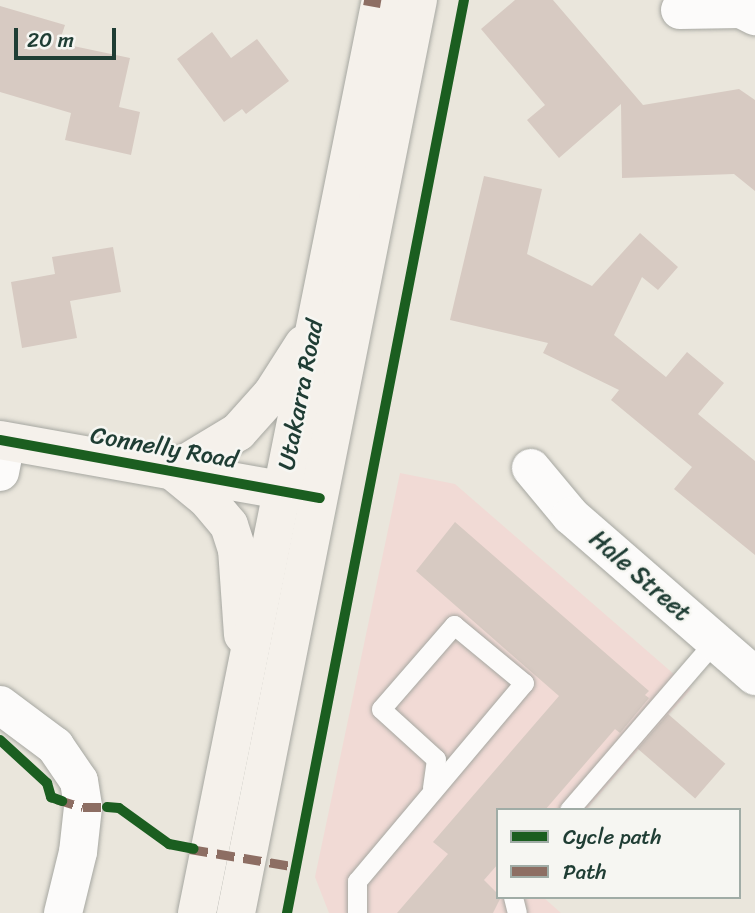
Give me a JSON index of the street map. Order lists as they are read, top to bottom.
{
  "streets": {
    "main road": ["Utakarra Road", "Connelly Road"],
    "street": ["Hale Street"]
  },
  "crossings": [
    ["Utakarra Road", "Connelly Road"]
  ],
  "legend": ["Cycle path", "Path"],
  "scale_bar": "20 m"
}
